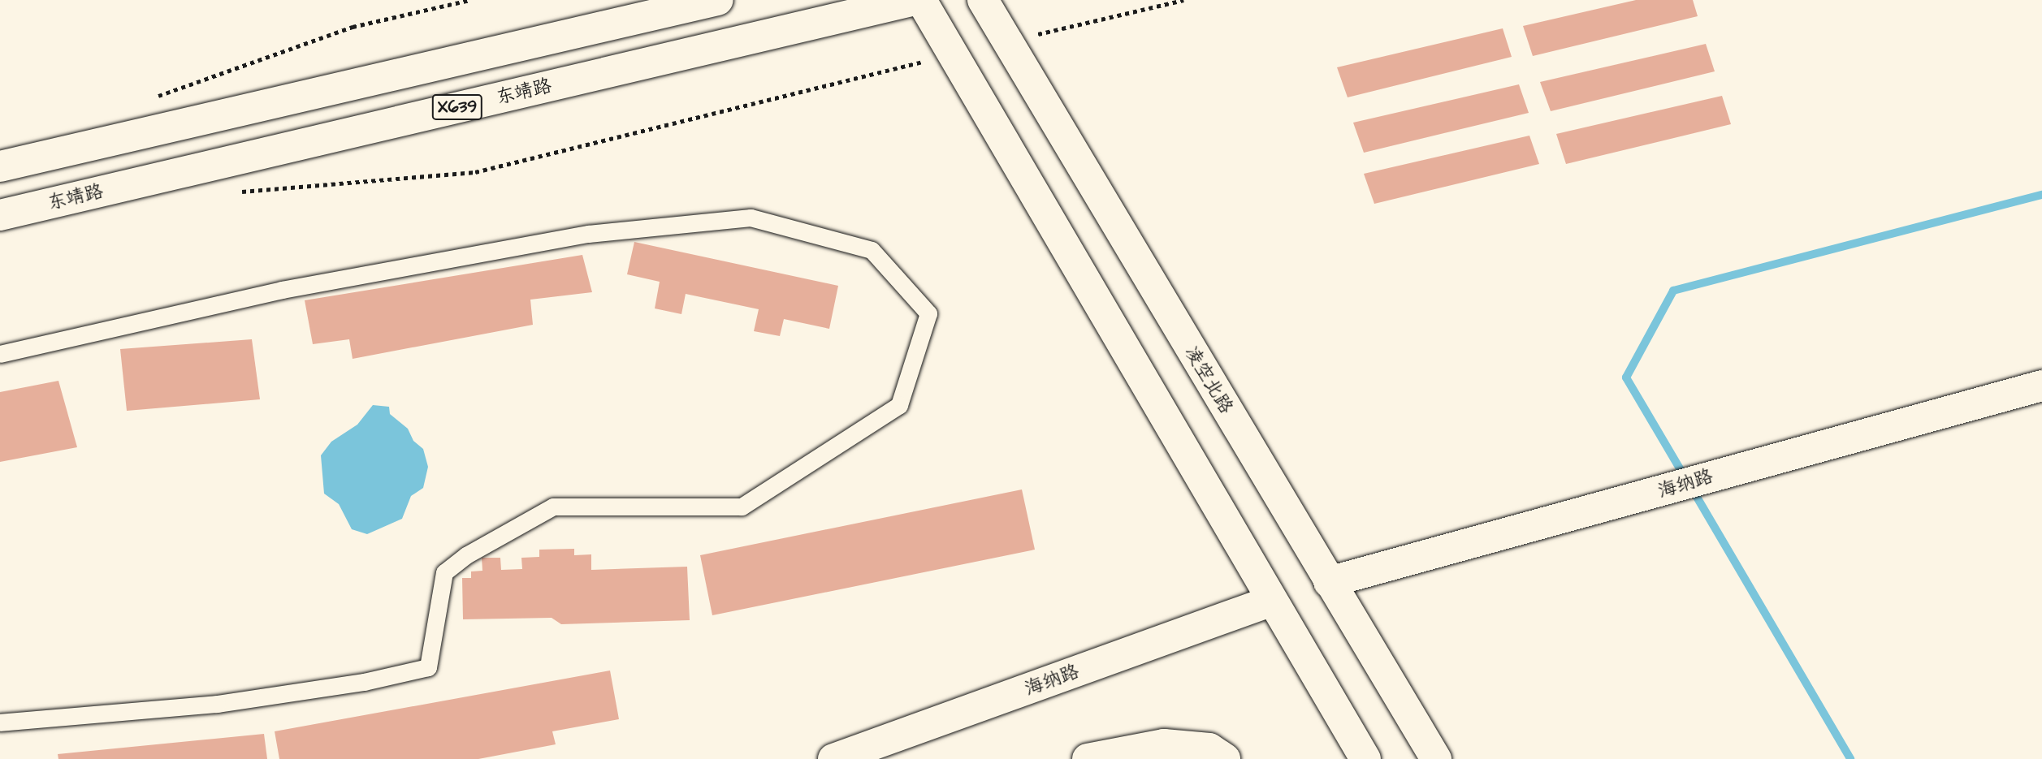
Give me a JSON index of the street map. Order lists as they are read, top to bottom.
{
  "streets": {
    "main road": [
      "东靖路",
      "X639",
      "凌空北路",
      "海纳路"
    ]
  },
  "crossings": [
    ["凌空北路", "海纳路"]
  ]
}
